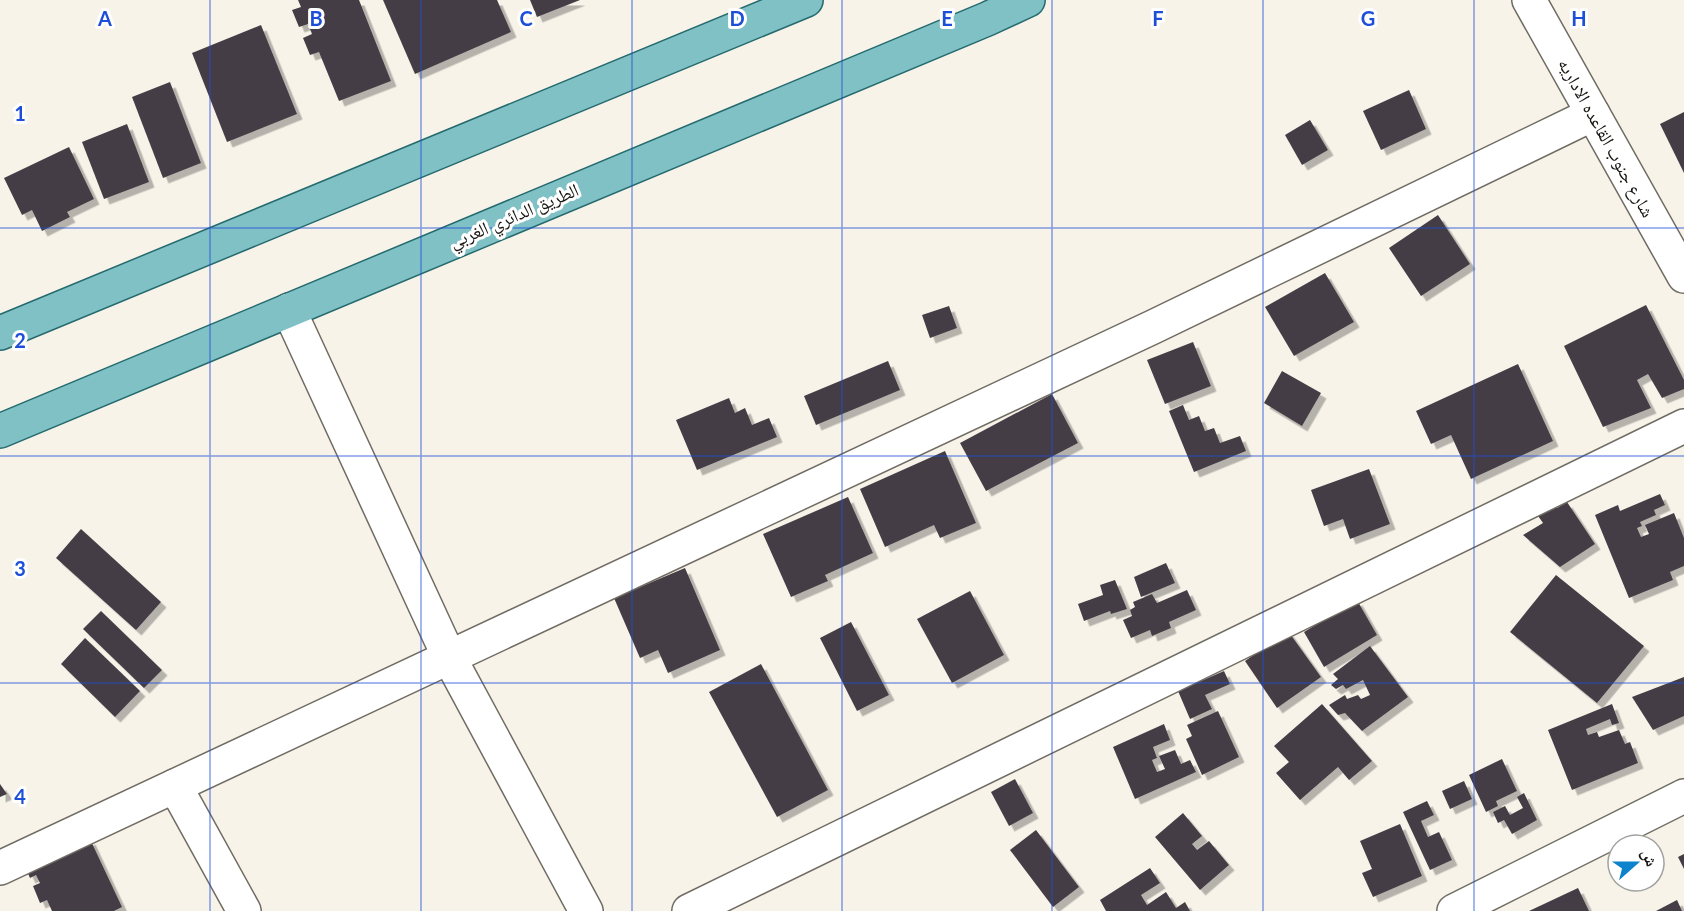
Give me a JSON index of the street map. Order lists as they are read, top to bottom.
{
  "streets": {
    "main road": ["الطريق الدائري الغربي"],
    "street": ["شارع جنوب القاعده الاداريه"]
  },
  "north": "right",
  "grid": {
    "columns": [
      "A",
      "B",
      "C",
      "D",
      "E",
      "F",
      "G",
      "H"
    ],
    "rows": [
      "1",
      "2",
      "3",
      "4"
    ]
  }
}
